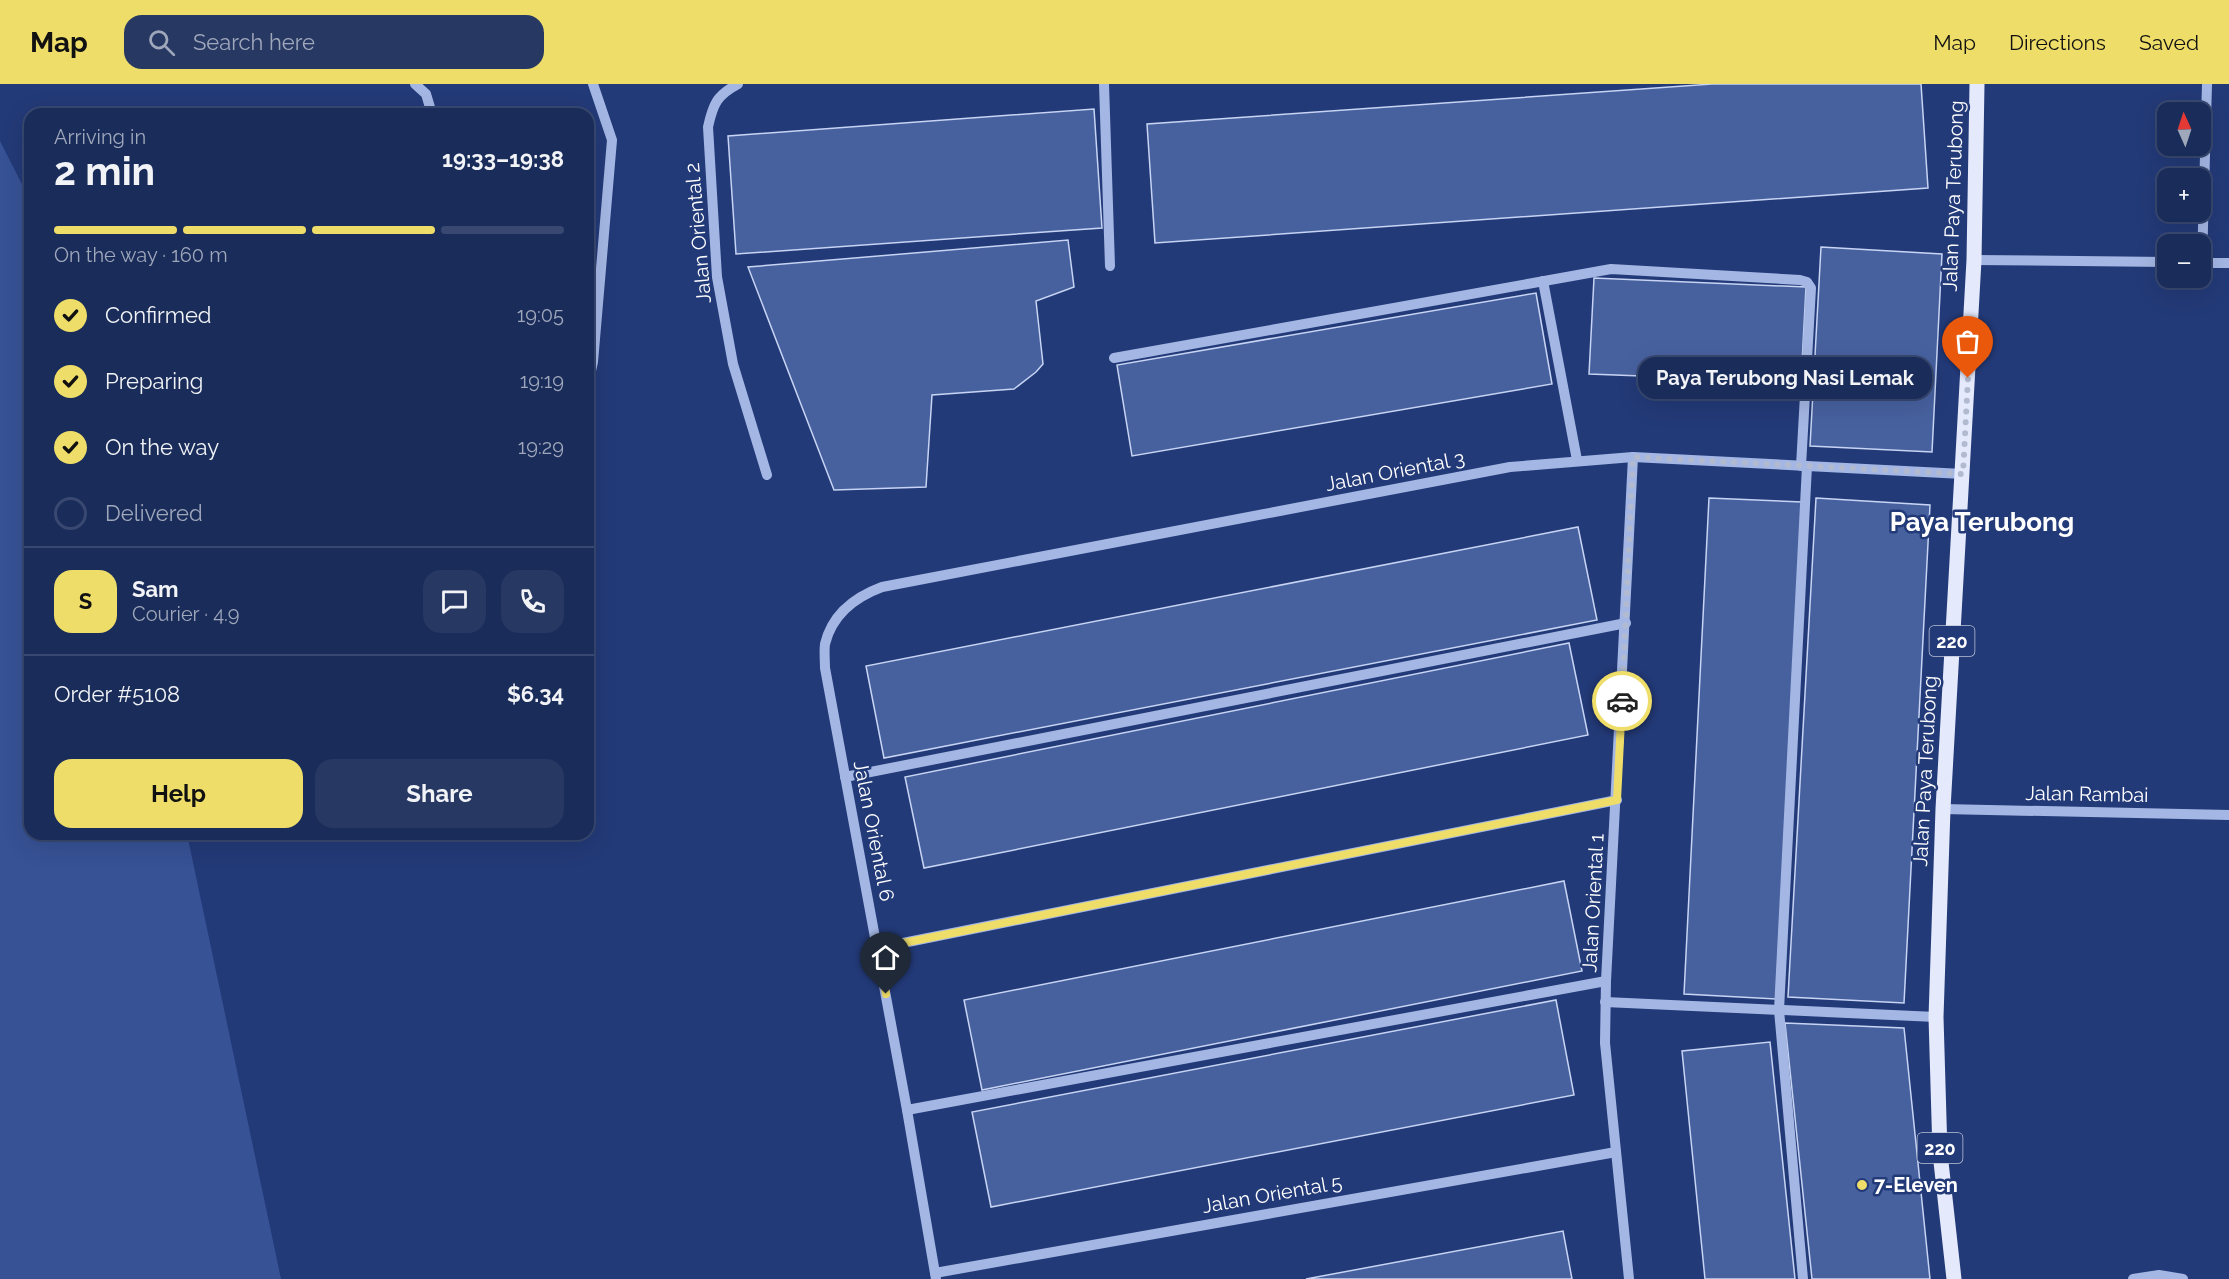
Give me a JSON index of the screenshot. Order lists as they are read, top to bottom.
{
  "streets": {
    "main road": ["Jalan Paya Terubong", "220"],
    "street": [
      "Jalan Oriental 2",
      "Jalan Oriental 3",
      "Jalan Rambai",
      "Jalan Oriental 6",
      "Jalan Oriental 1",
      "Jalan Oriental 5"
    ]
  },
  "crossings": [
    ["Jalan Paya Terubong", "Jalan Oriental 3"],
    ["Jalan Paya Terubong", "Jalan Rambai"],
    ["Jalan Oriental 3", "Jalan Oriental 6"],
    ["Jalan Oriental 3", "Jalan Oriental 1"],
    ["Jalan Oriental 6", "Jalan Oriental 5"],
    ["Jalan Oriental 1", "Jalan Oriental 5"]
  ],
  "districts": ["Paya Terubong"],
  "places": ["Paya Terubong Nasi Lemak", "7-Eleven"],
  "north": "top",
  "page": {
    "header": "Map",
    "search": "Search here",
    "nav": ["Map", "Directions", "Saved"],
    "map_buttons": ["+", "−"],
    "heading": ["2 min", "Arriving in", "19:33–19:38"],
    "panel": [
      "Sam",
      "Courier · 4.9",
      "Order #5108",
      "$6.34"
    ],
    "bar": "On the way · 160 m",
    "list": [
      ["Confirmed", "19:05"],
      ["Preparing", "19:19"],
      ["On the way", "19:29"],
      "Delivered"
    ],
    "bubble": "Paya Terubong Nasi Lemak",
    "round": "S",
    "buttons": ["Help", "Share"]
  }
}
